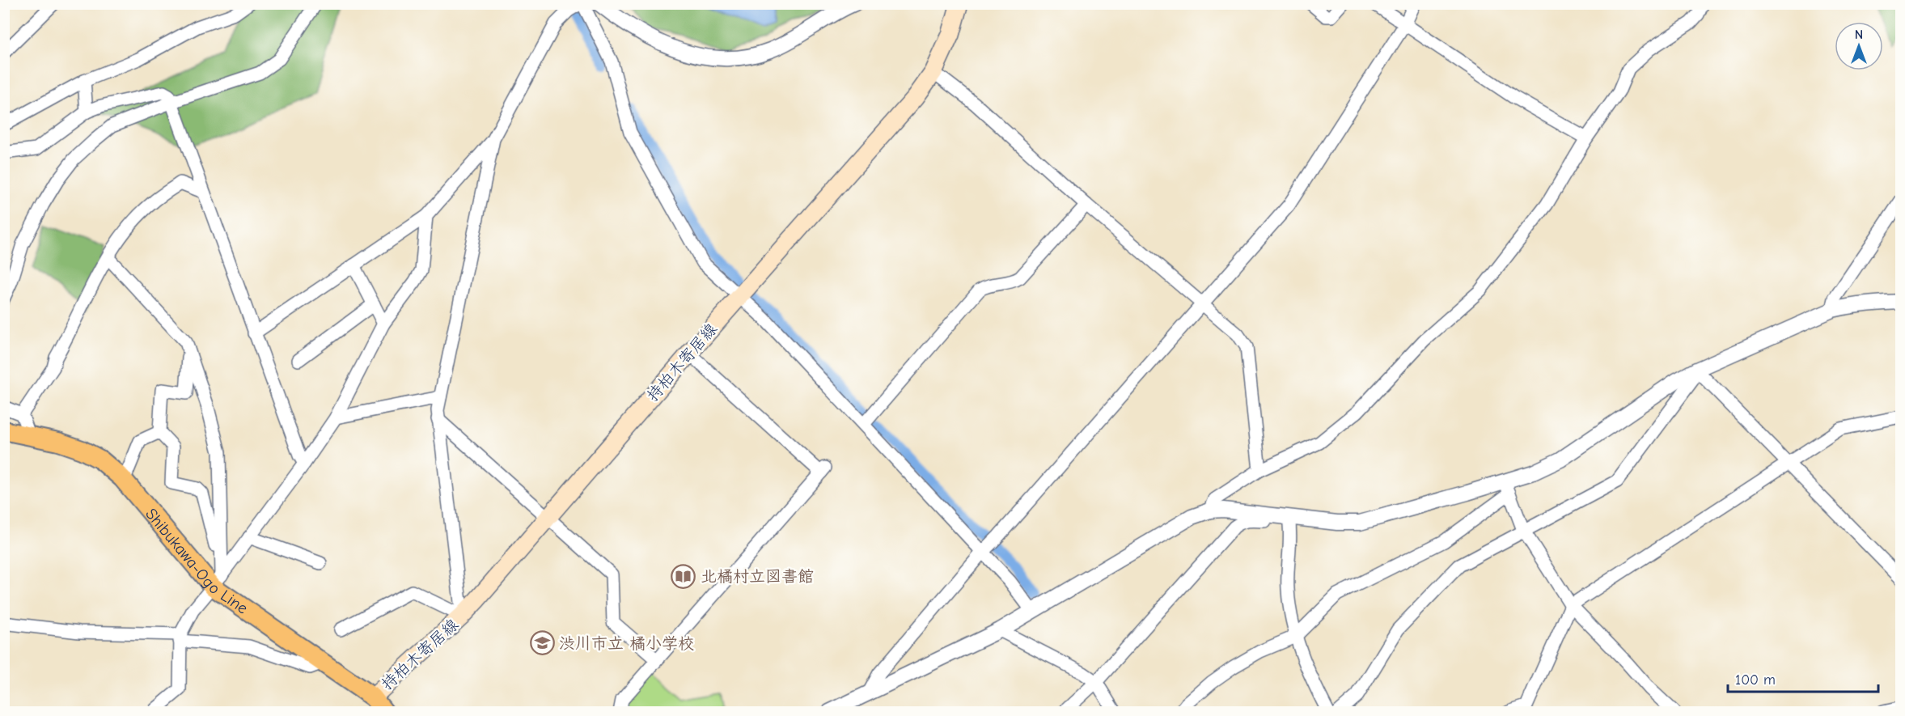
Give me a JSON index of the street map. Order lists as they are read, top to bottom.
{
  "streets": {
    "main road": ["持柏木寄居線", "Shibukawa-Ogo Line"]
  },
  "crossings": [
    ["持柏木寄居線", "Shibukawa-Ogo Line"]
  ],
  "places": {
    "library": ["北橘村立図書館"],
    "school or university": ["渋川市立 橘小学校"]
  },
  "scale_bar": "100 m",
  "north": "top"
}
